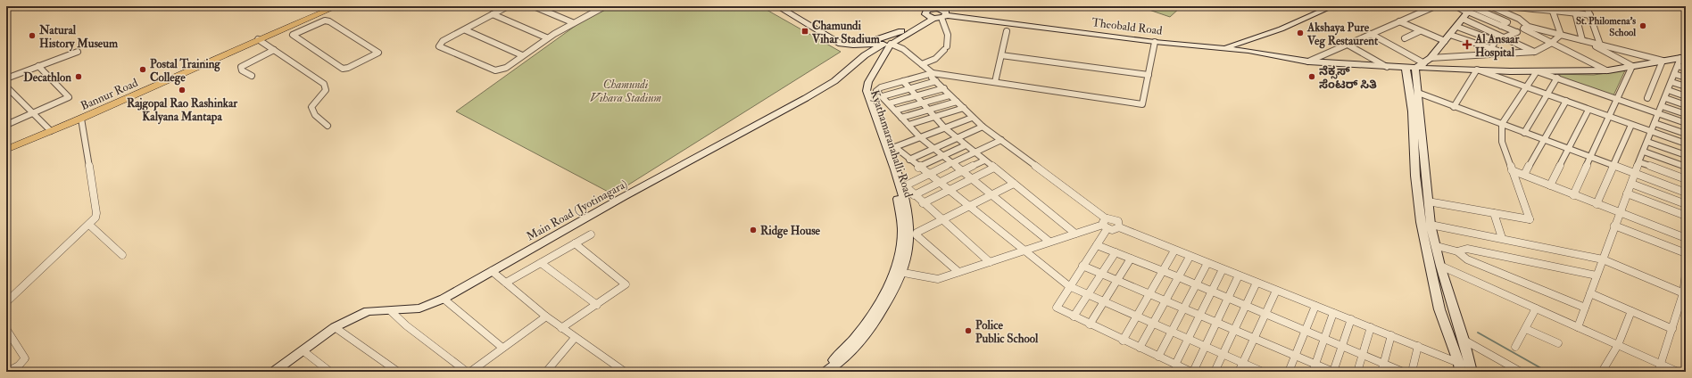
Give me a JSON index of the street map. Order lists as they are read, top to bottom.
{
  "streets": {
    "main road": [
      "Theobald Road",
      "Bannur Road",
      "Kyathamaranahalli Road",
      "Main Road (Jyotinagara)"
    ]
  },
  "crossings": [
    ["Theobald Road", "Kyathamaranahalli Road"],
    ["Kyathamaranahalli Road", "Main Road (Jyotinagara)"]
  ],
  "parks": ["Chamundi Vihara Stadium"],
  "places": {
    "other": [
      "St. Philomena's School",
      "Akshaya Pure Veg Restaurent",
      "Natural History Museum",
      "Postal Training College",
      "Decathlon",
      "ನೆಕ್ಸಸ್ ಸೆಂಟರ್ ಸಿತಿ",
      "Rajgopal Rao Rashinkar Kalyana Mantapa",
      "Ridge House",
      "Police Public School"
    ],
    "transit": ["Chamundi Vihar Stadium"],
    "health": ["Al Ansaar Hospital"]
  }
}
